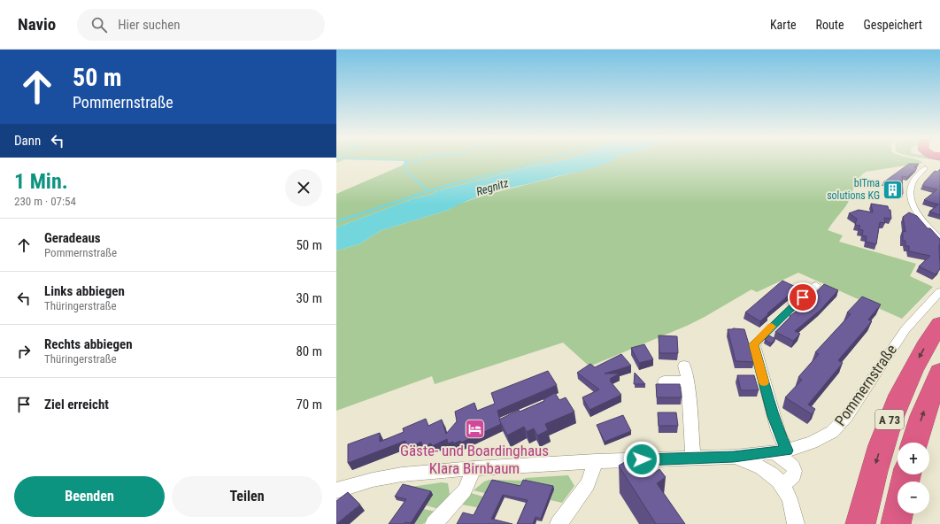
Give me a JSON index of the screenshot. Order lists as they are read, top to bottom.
{
  "streets": {
    "highway": ["A 73"],
    "street": ["Pommernstraße"]
  },
  "water": ["Regnitz"],
  "places": {
    "building": ["bITma solutions KG"],
    "hotel": ["Gäste- und Boardinghaus Klara Birnbaum"]
  },
  "page": {
    "header": "Navio",
    "search": "Hier suchen",
    "nav": ["Karte", "Route", "Gespeichert"],
    "turn": ["50 m", "Pommernstraße"],
    "then": "Dann",
    "heading": ["1 Min.", "230 m · 07:54"],
    "list": [
      {
        "name": "Geradeaus",
        "note": "Pommernstraße",
        "value": "50 m"
      },
      {
        "name": "Links abbiegen",
        "note": "Thüringerstraße",
        "value": "30 m"
      },
      {
        "name": "Rechts abbiegen",
        "note": "Thüringerstraße",
        "value": "80 m"
      },
      {
        "name": "Ziel erreicht",
        "value": "70 m"
      }
    ],
    "map_buttons": ["+", "−"],
    "buttons": ["Beenden", "Teilen"]
  }
}
